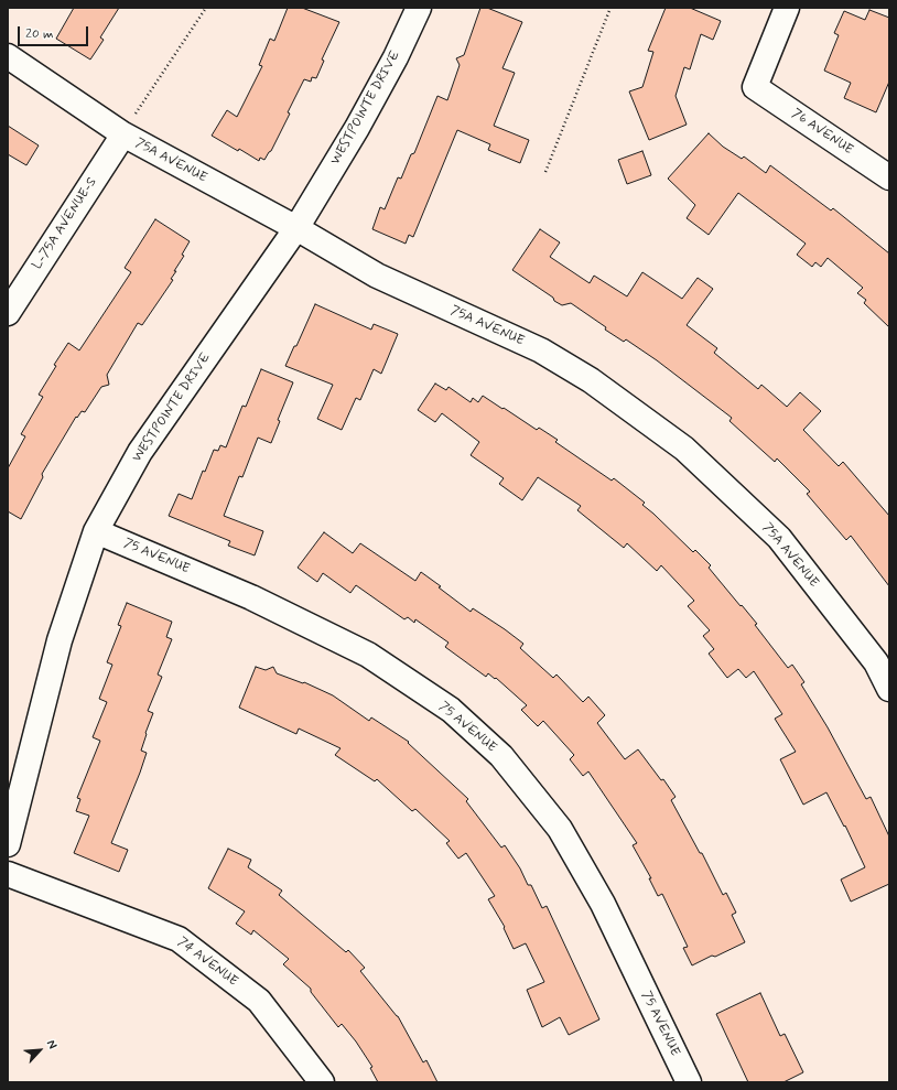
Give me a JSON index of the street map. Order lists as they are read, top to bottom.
{
  "streets": {
    "street": [
      "WESTPOINTE DRIVE",
      "76 AVENUE",
      "75A AVENUE",
      "L-75A AVENUE-S",
      "75 AVENUE",
      "74 AVENUE"
    ]
  },
  "crossings": [
    ["WESTPOINTE DRIVE", "75A AVENUE"],
    ["WESTPOINTE DRIVE", "75 AVENUE"],
    ["75A AVENUE", "L-75A AVENUE-S"]
  ],
  "scale_bar": "20 m",
  "north": "top right"
}
